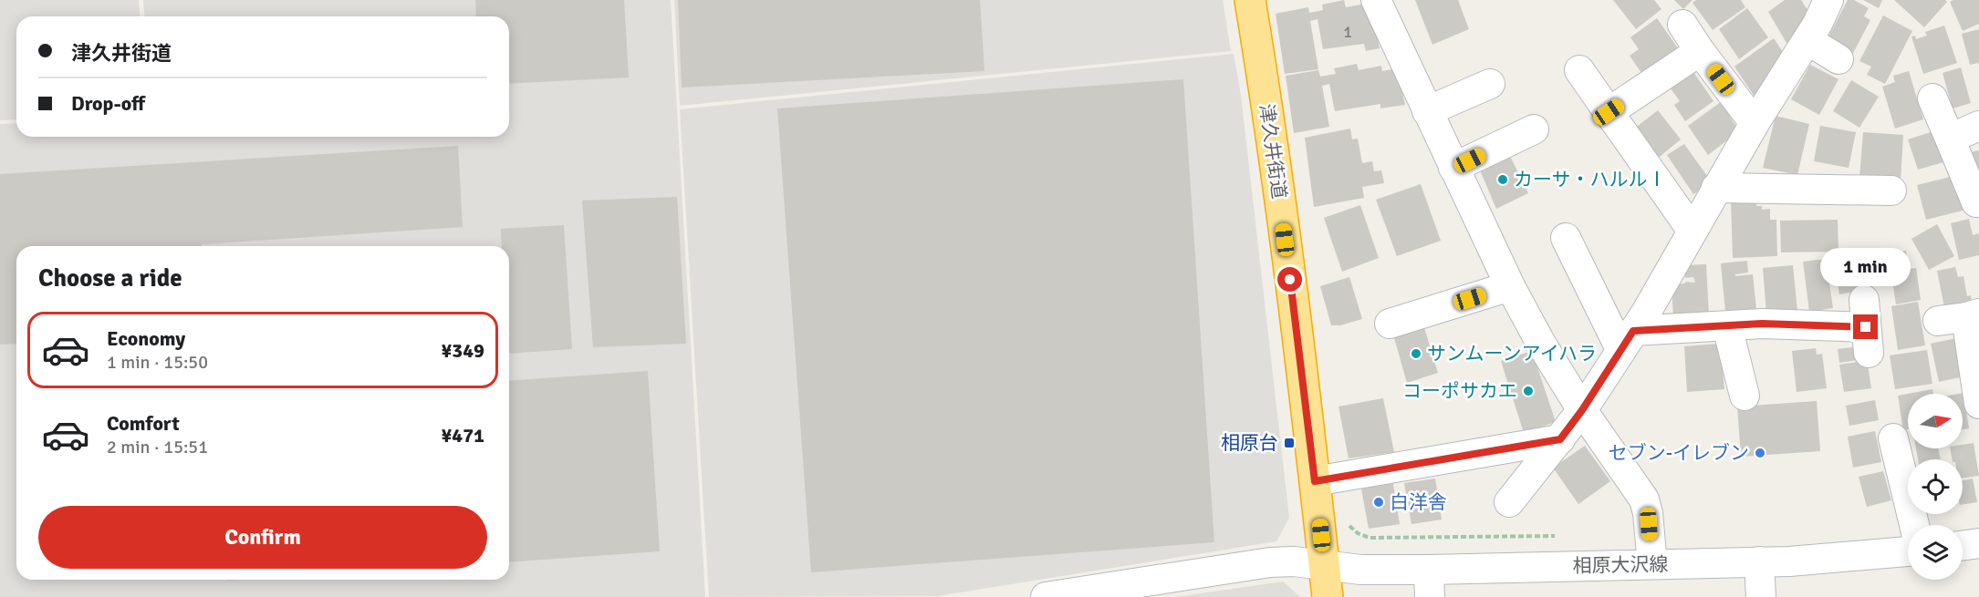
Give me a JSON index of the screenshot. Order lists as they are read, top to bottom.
{
  "streets": {
    "highway": ["津久井街道"],
    "street": ["相原大沢線"]
  },
  "crossings": [
    ["津久井街道", "相原大沢線"]
  ],
  "places": {
    "other": [
      "カーサ・ハルルⅠ",
      "サンムーンアイハラ",
      "コーポサカエ",
      "セブン-イレブン",
      "白洋舎"
    ],
    "transit": ["相原台"]
  },
  "house_numbers": ["1"],
  "north": "right",
  "page": {
    "banner": ["津久井街道", "Drop-off"],
    "heading": "Choose a ride",
    "bubble": "1 min",
    "list": [
      {
        "name": "Economy",
        "note": "1 min · 15:50",
        "value": "¥349"
      },
      {
        "name": "Comfort",
        "note": "2 min · 15:51",
        "value": "¥471"
      }
    ],
    "buttons": "Confirm"
  }
}
